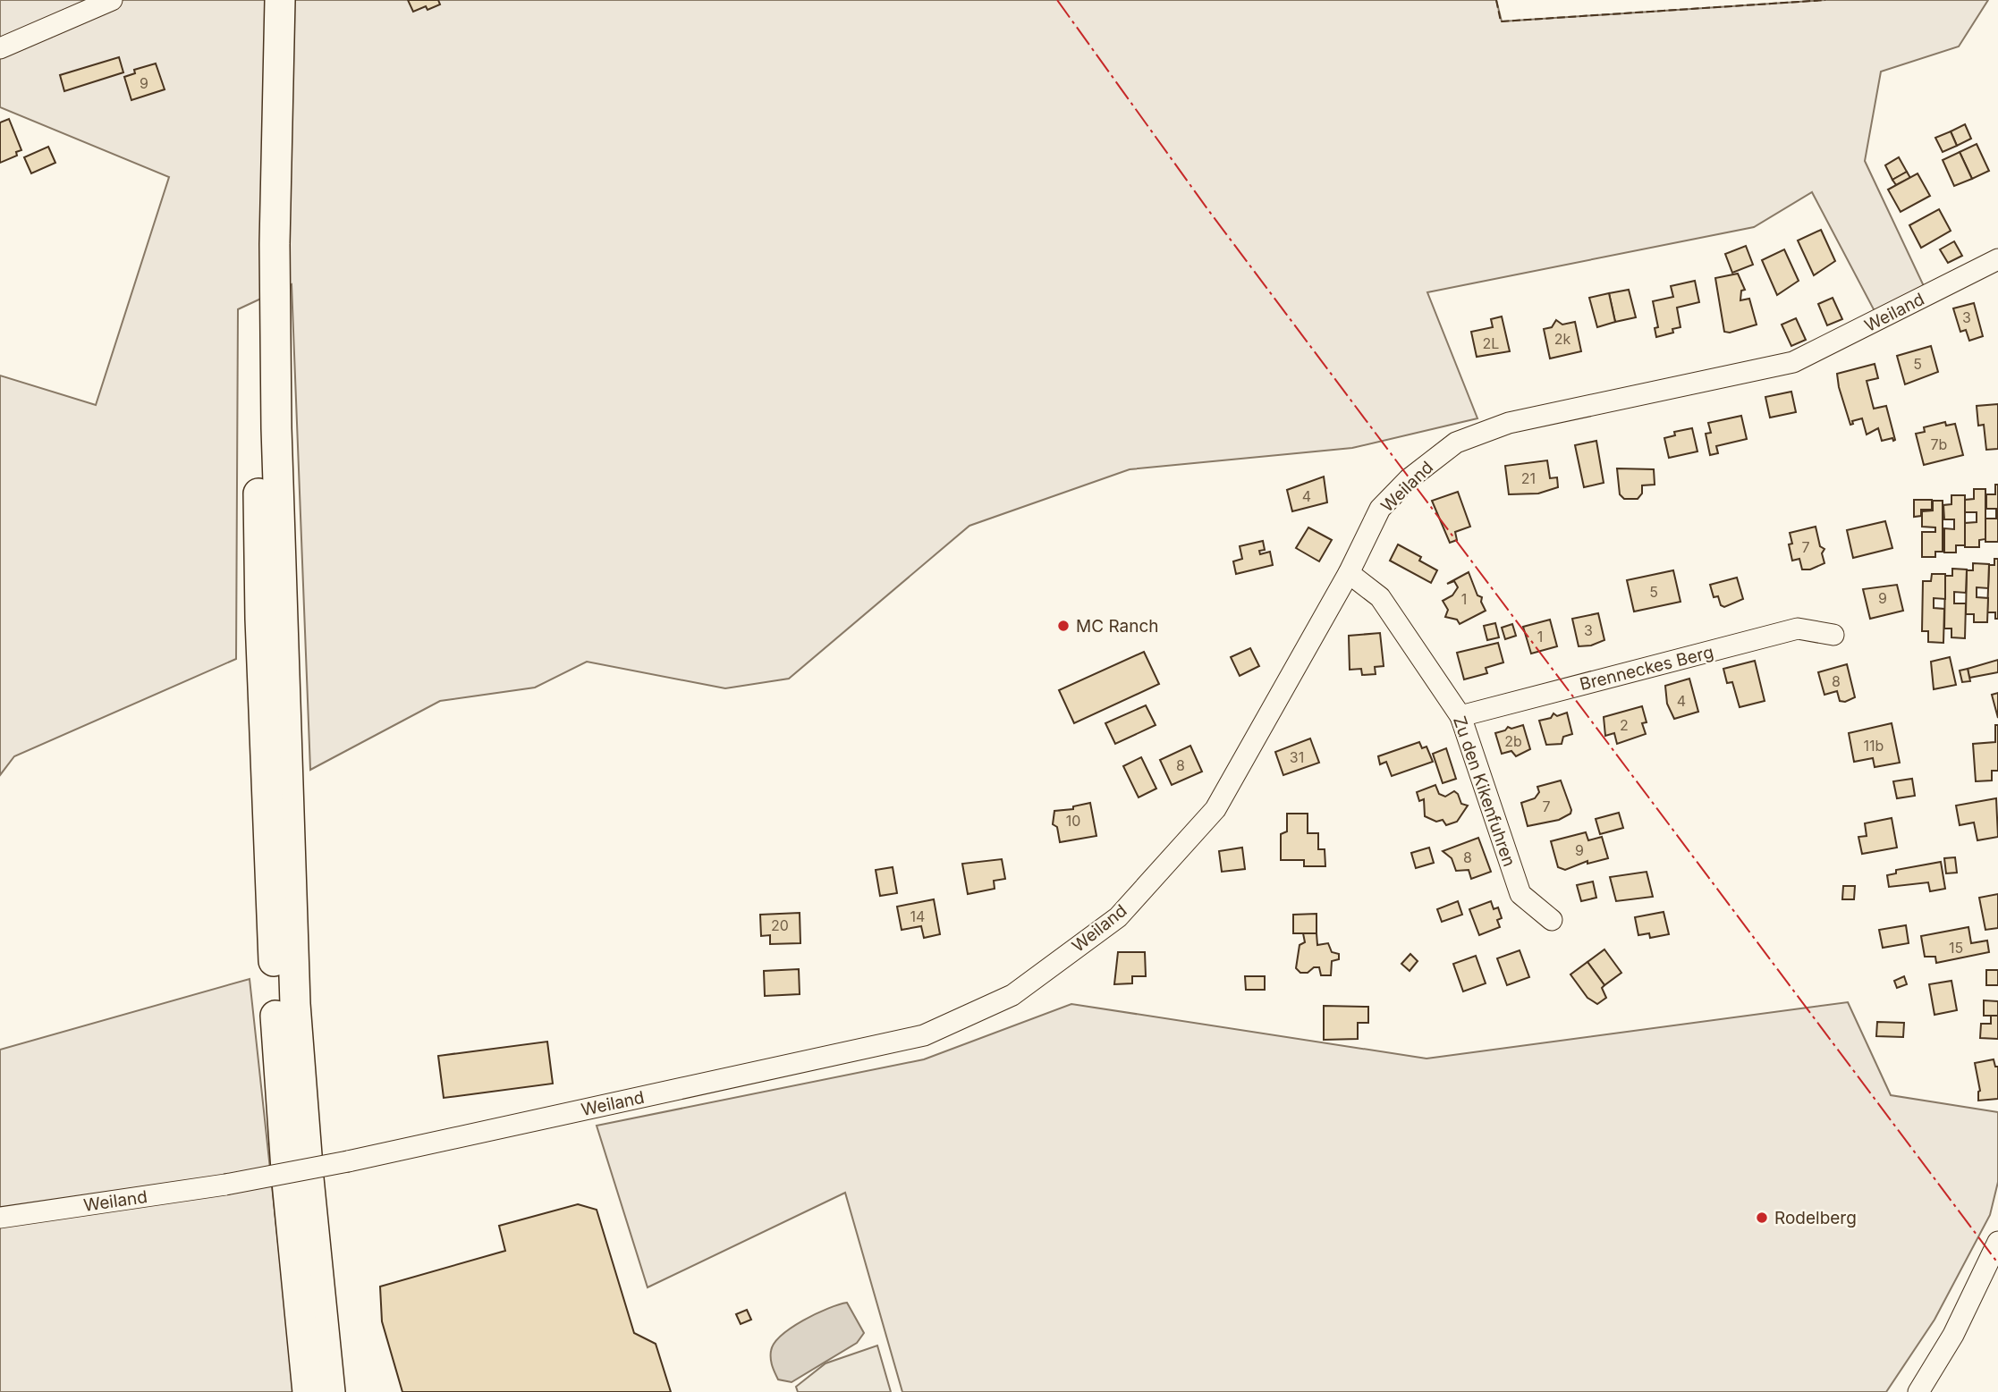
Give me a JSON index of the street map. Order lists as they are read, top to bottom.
{
  "streets": {
    "street": ["Weiland", "Brenneckes Berg", "Zu den Kikenfuhren"]
  },
  "crossings": [
    ["Weiland", "Zu den Kikenfuhren"],
    ["Brenneckes Berg", "Zu den Kikenfuhren"]
  ],
  "places": ["MC Ranch", "Rodelberg"],
  "house_numbers": [
    "9",
    "3",
    "2k",
    "2L",
    "5",
    "7b",
    "21",
    "4",
    "7",
    "5",
    "9",
    "1",
    "3",
    "1",
    "8",
    "4",
    "2",
    "2b",
    "11b",
    "31",
    "8",
    "7",
    "10",
    "9",
    "8",
    "14",
    "20",
    "15"
  ]
}
